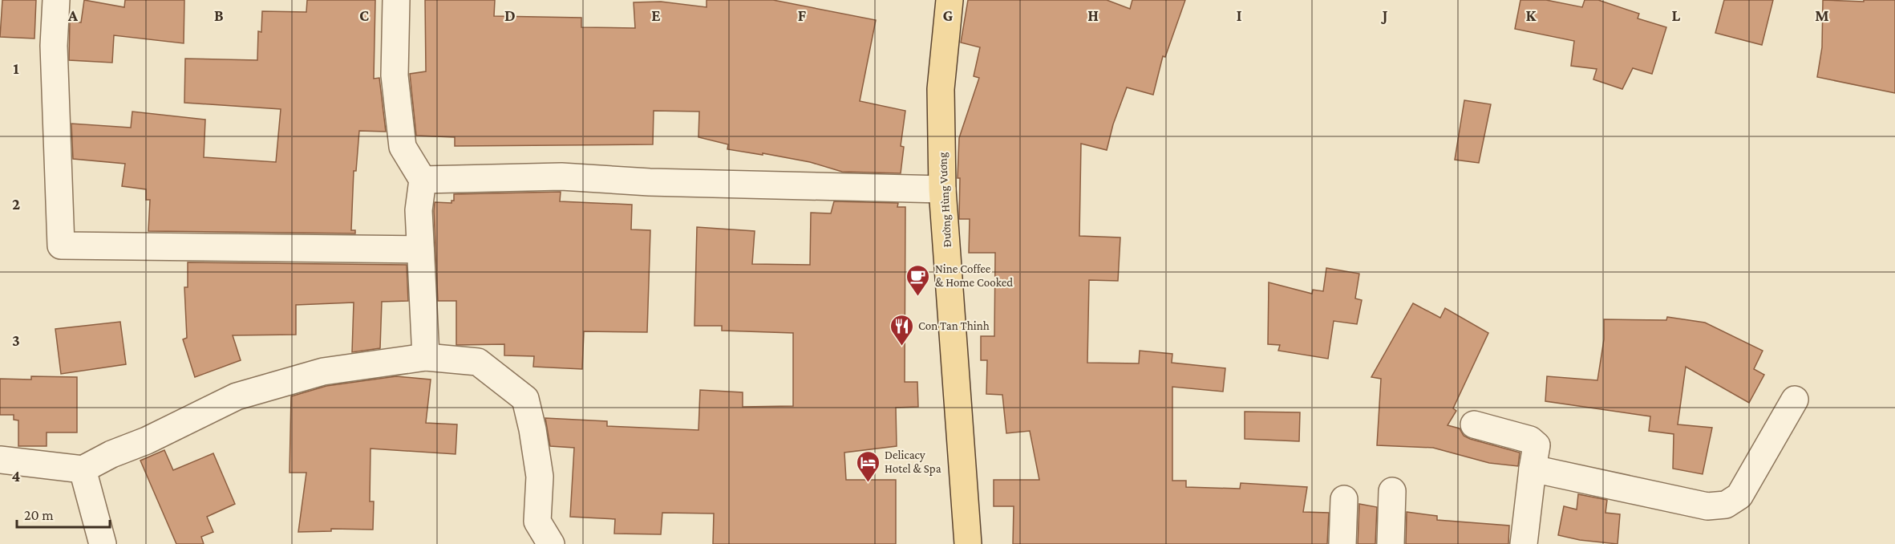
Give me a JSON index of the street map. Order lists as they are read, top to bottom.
{
  "streets": {
    "main road": ["Đường Hùng Vương"]
  },
  "places": {
    "cafe": ["Nine Coffee & Home Cooked"],
    "restaurant": ["Con Tan Thinh"],
    "hotel": ["Delicacy Hotel & Spa"]
  },
  "scale_bar": "20 m",
  "grid": {
    "columns": [
      "A",
      "B",
      "C",
      "D",
      "E",
      "F",
      "G",
      "H",
      "I",
      "J",
      "K",
      "L",
      "M"
    ],
    "rows": [
      "1",
      "2",
      "3",
      "4"
    ]
  }
}
